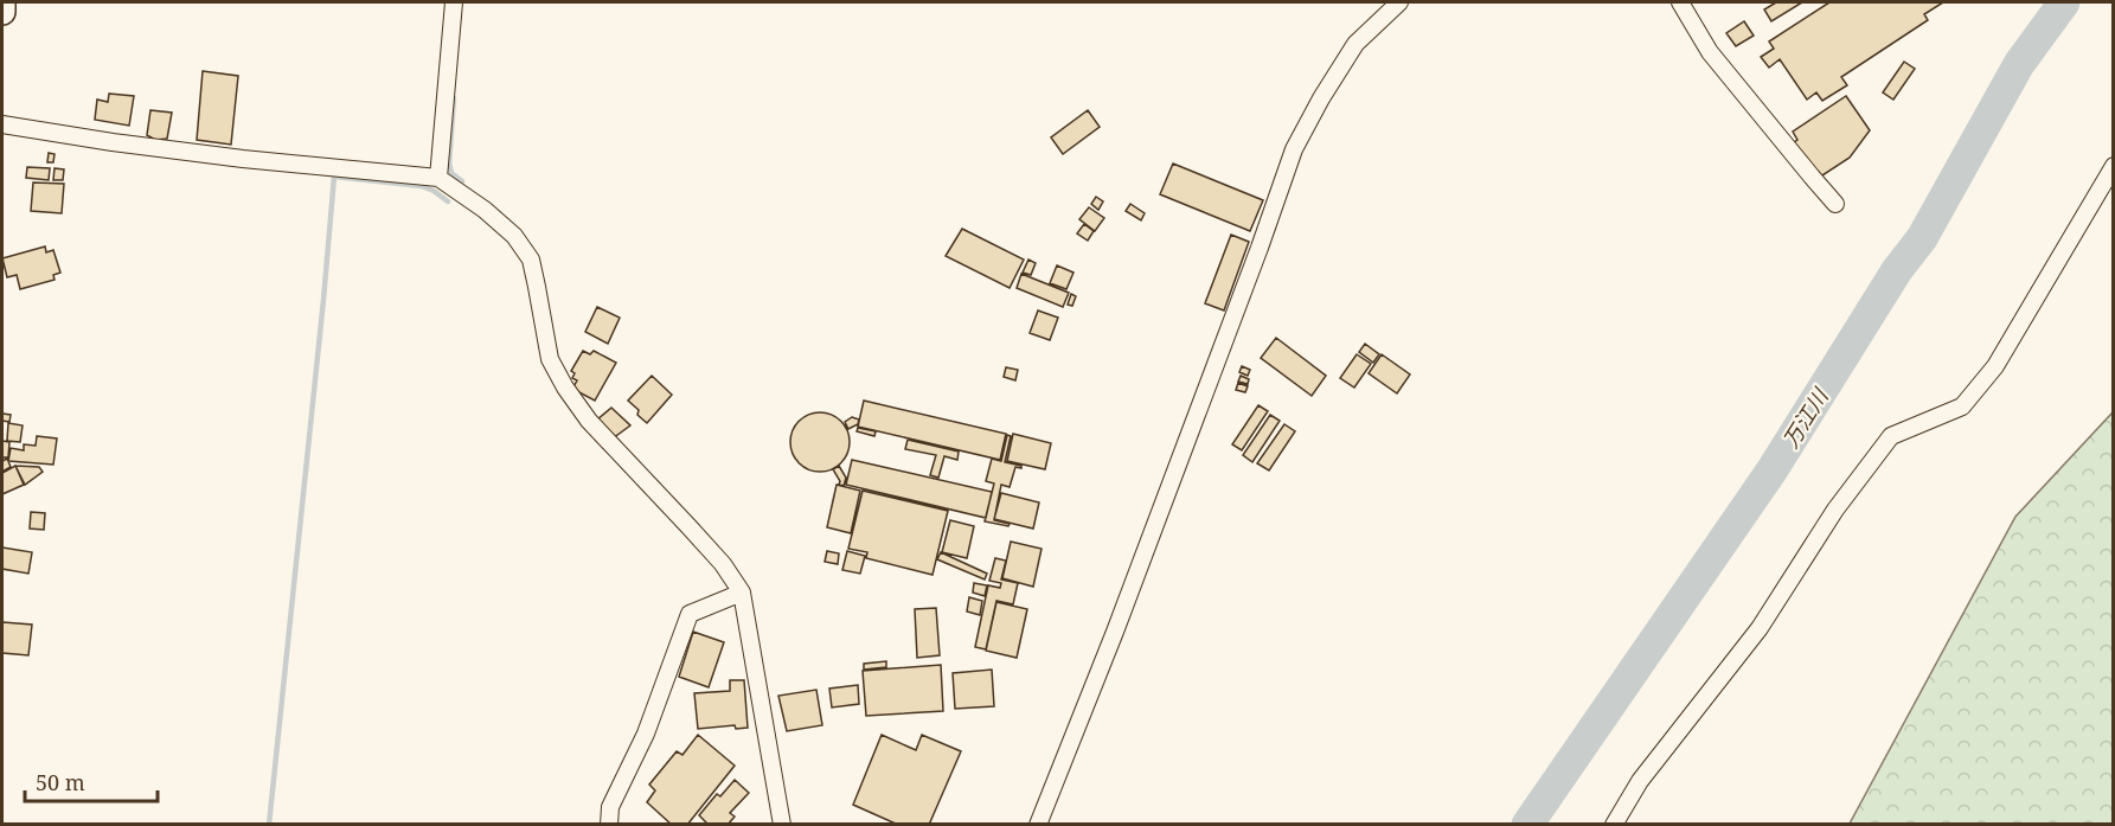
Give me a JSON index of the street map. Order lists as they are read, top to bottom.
{
  "water": ["万江川"],
  "scale_bar": "50 m"
}
